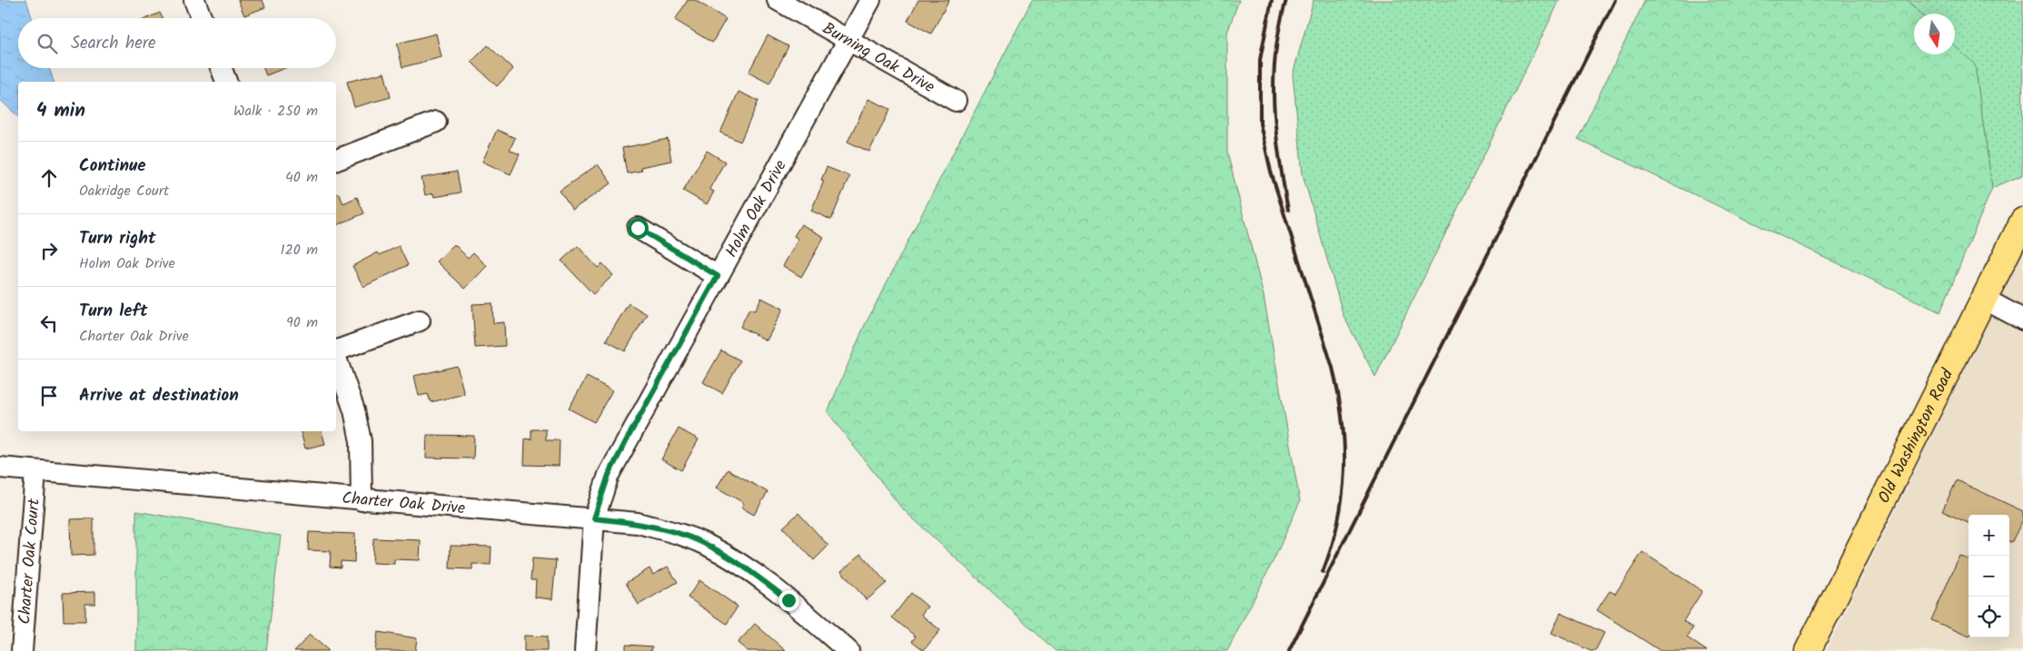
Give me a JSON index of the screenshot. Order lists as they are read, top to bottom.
{
  "streets": {
    "main road": ["Old Washington Road"],
    "street": [
      "Burning Oak Drive",
      "Holm Oak Drive",
      "Charter Oak Drive",
      "Charter Oak Court"
    ]
  },
  "crossings": [
    ["Burning Oak Drive", "Holm Oak Drive"],
    ["Holm Oak Drive", "Charter Oak Drive"],
    ["Charter Oak Drive", "Charter Oak Court"]
  ],
  "north": "bottom",
  "page": {
    "search": "Search here",
    "heading": ["4 min", "Walk · 250 m"],
    "list": [
      ["Continue", "Oakridge Court", "40 m"],
      ["Turn right", "Holm Oak Drive", "120 m"],
      ["Turn left", "Charter Oak Drive", "90 m"],
      "Arrive at destination"
    ],
    "map_buttons": ["+", "−"]
  }
}
